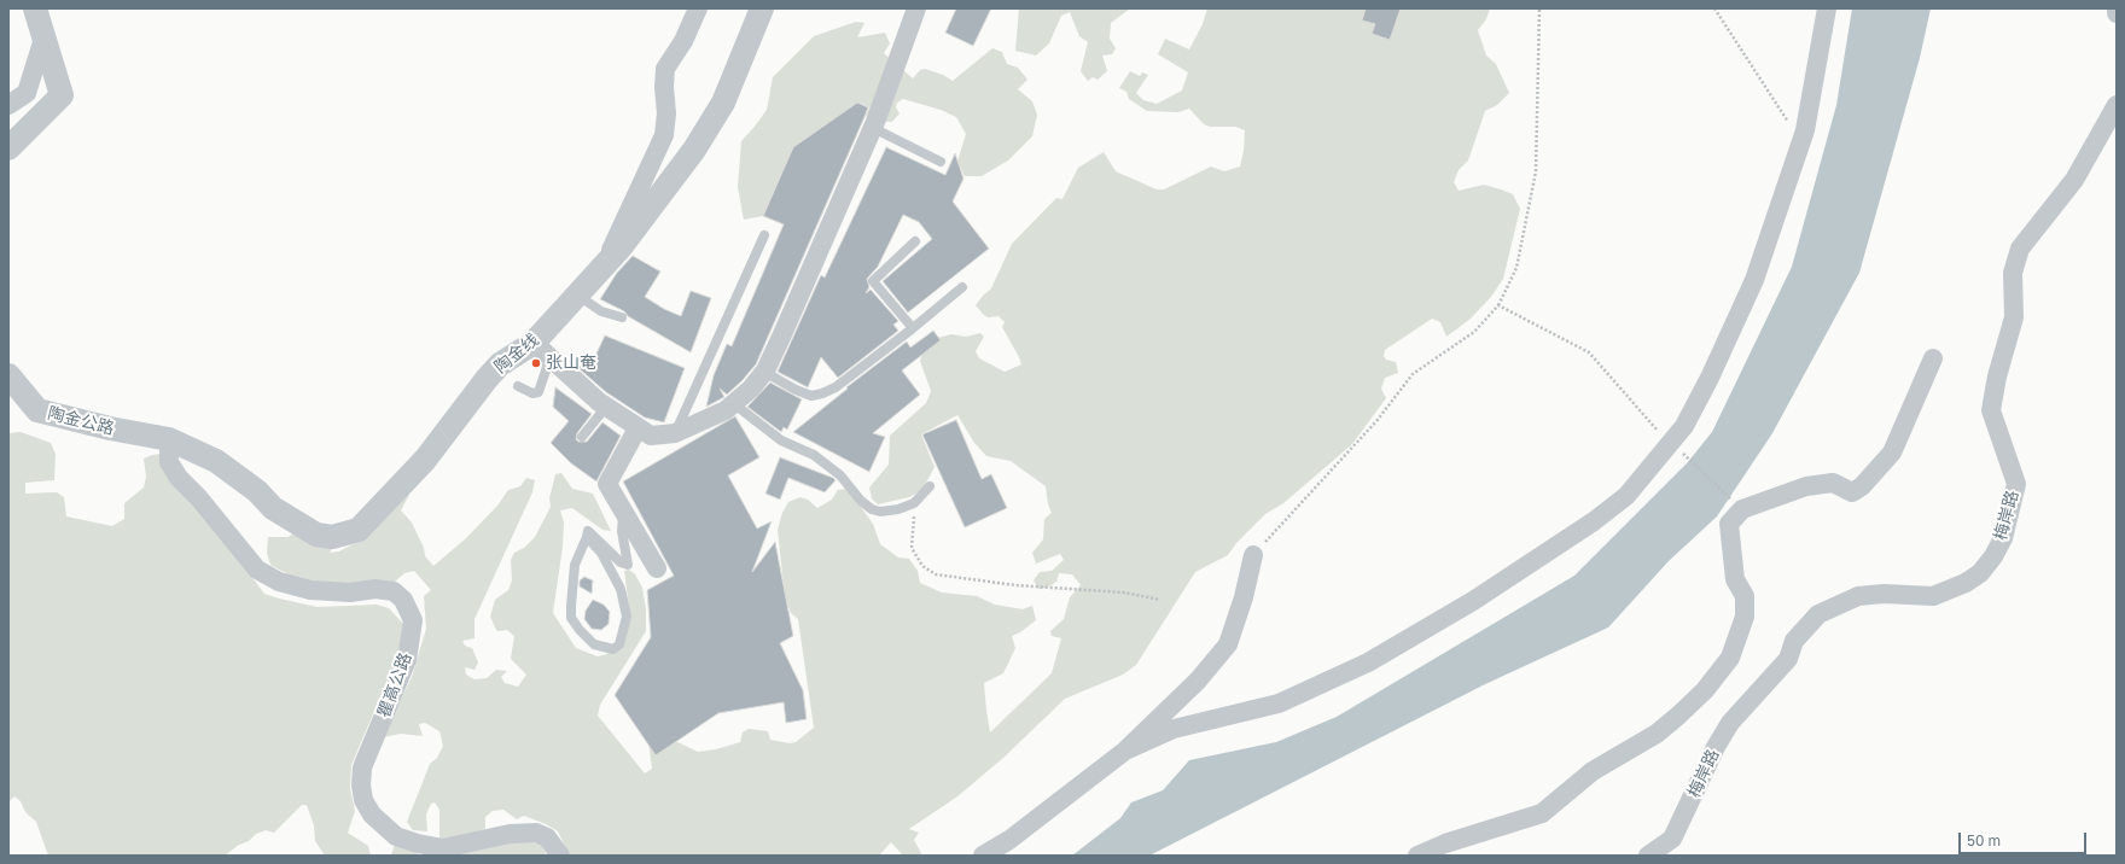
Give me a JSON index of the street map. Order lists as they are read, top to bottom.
{
  "streets": {
    "street": [
      "陶金线",
      "陶金公路",
      "梅岸路",
      "瞿高公路"
    ]
  },
  "crossings": [
    ["陶金线", "陶金公路"],
    ["陶金线", "瞿高公路"],
    ["陶金公路", "瞿高公路"]
  ],
  "places": ["张山奄"],
  "scale_bar": "50 m"
}
